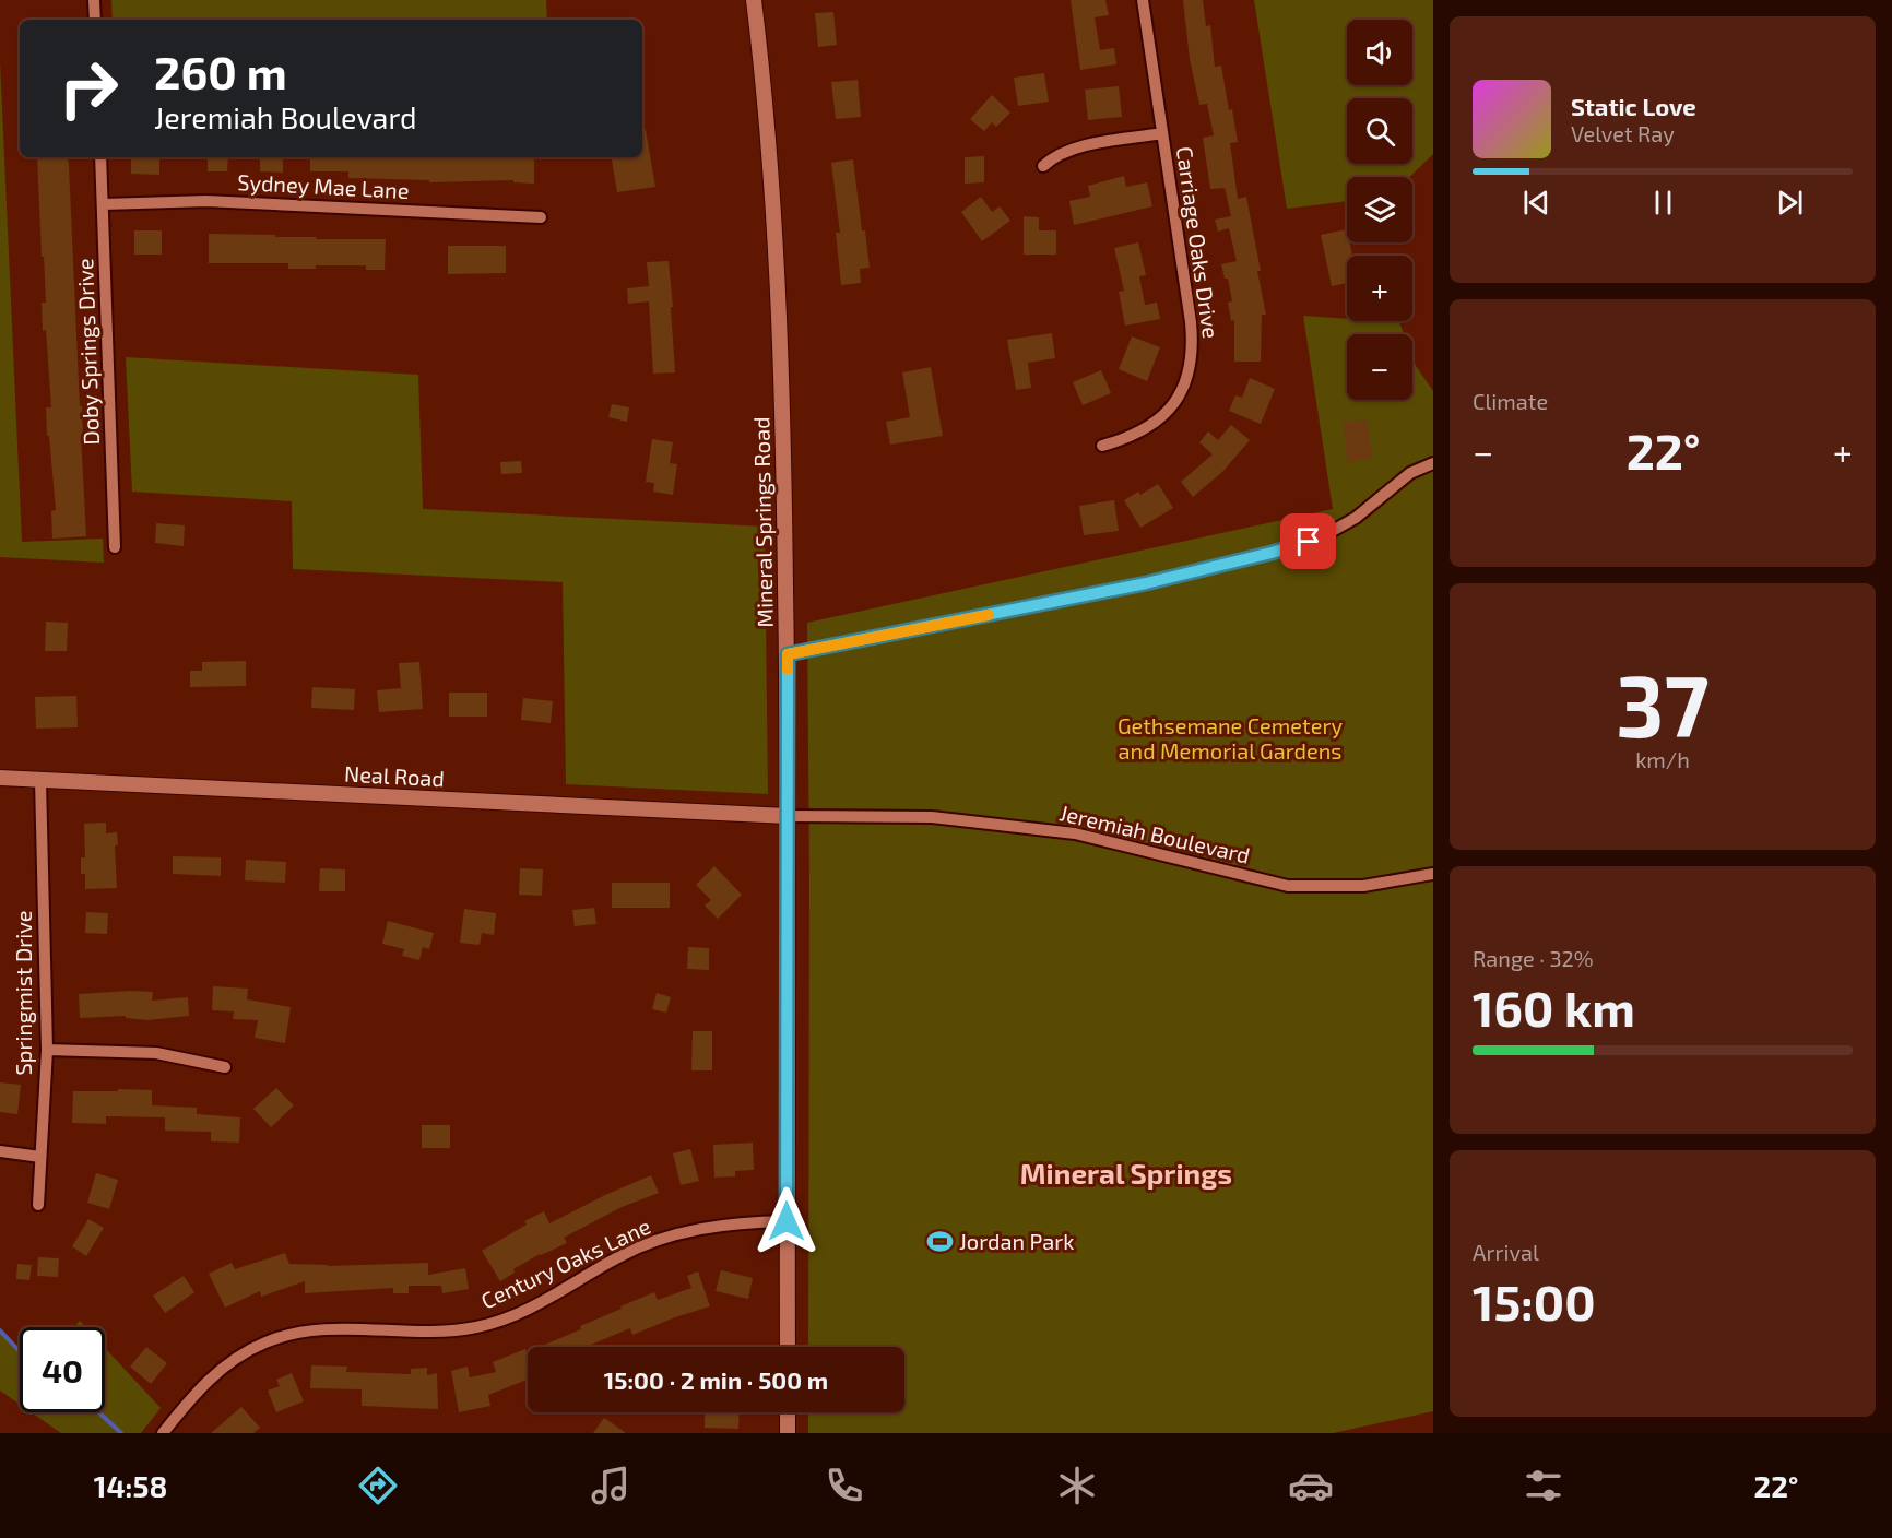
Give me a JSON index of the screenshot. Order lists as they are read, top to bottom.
{
  "streets": {
    "street": [
      "Sydney Mae Lane",
      "Carriage Oaks Drive",
      "Doby Springs Drive",
      "Mineral Springs Road",
      "Neal Road",
      "Jeremiah Boulevard",
      "Springmist Drive",
      "Century Oaks Lane"
    ]
  },
  "crossings": [
    ["Sydney Mae Lane", "Doby Springs Drive"],
    ["Mineral Springs Road", "Neal Road"],
    ["Mineral Springs Road", "Jeremiah Boulevard"],
    ["Mineral Springs Road", "Century Oaks Lane"],
    ["Neal Road", "Jeremiah Boulevard"],
    ["Neal Road", "Springmist Drive"]
  ],
  "districts": ["Mineral Springs"],
  "parks": ["Gethsemane Cemetery and Memorial Gardens"],
  "places": {
    "sports": ["Jordan Park"]
  },
  "page": {
    "map_buttons": ["+", "−"],
    "turn": ["260 m", "Jeremiah Boulevard"],
    "song": ["Static Love", "Velvet Ray"],
    "tile": [
      "Climate",
      ["37", "km/h"],
      ["Range · 32%", "160 km"],
      ["Arrival", "15:00"]
    ],
    "heat": ["−", "22°", "+"],
    "limit": "40",
    "trip": "15:00 · 2 min · 500 m",
    "tabs": ["14:58", "22°"]
  }
}
